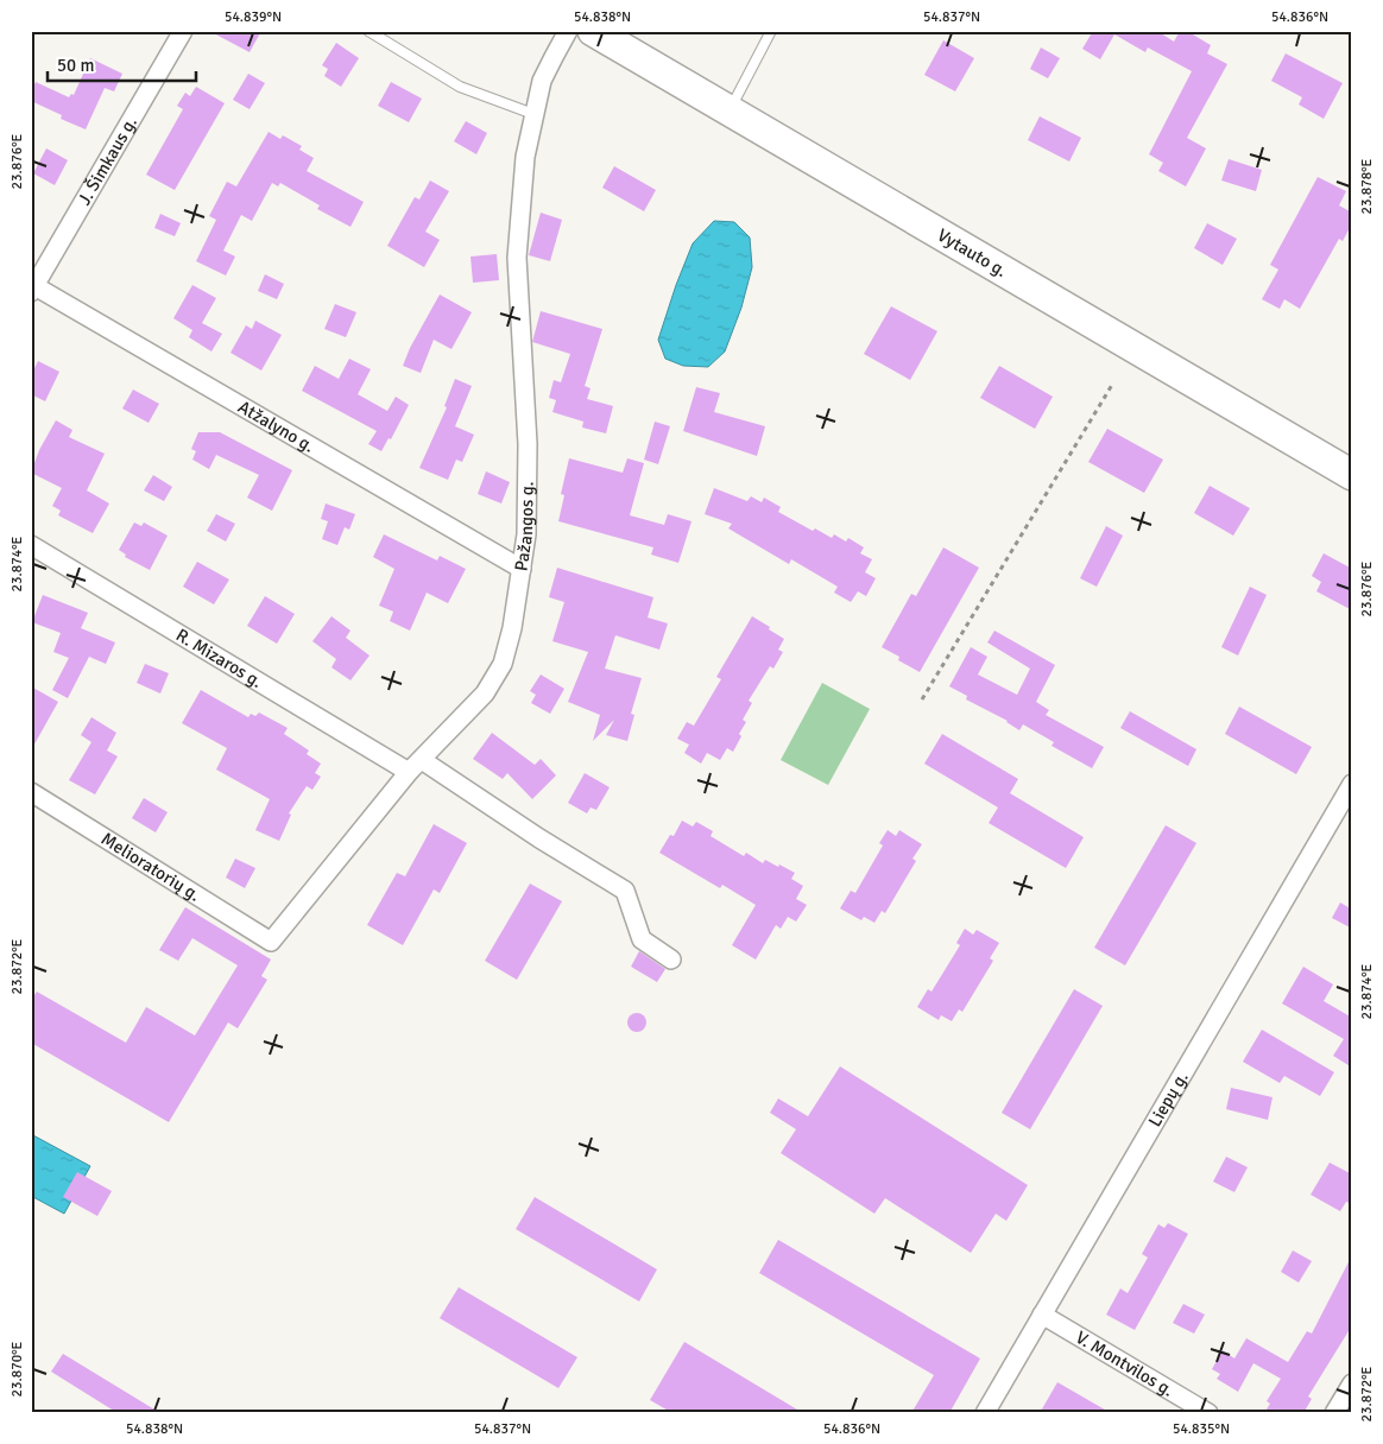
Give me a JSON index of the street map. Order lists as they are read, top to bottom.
{
  "streets": {
    "main road": ["Vytauto g."],
    "street": [
      "J. Šimkaus g.",
      "Atžalyno g.",
      "Pažangos g.",
      "R. Mizaros g.",
      "Melioratorių g.",
      "Liepų g.",
      "V. Montvilos g."
    ]
  },
  "crossings": [
    ["J. Šimkaus g.", "Atžalyno g."],
    ["Atžalyno g.", "Pažangos g."],
    ["Pažangos g.", "R. Mizaros g."],
    ["Pažangos g.", "Melioratorių g."],
    ["Liepų g.", "V. Montvilos g."]
  ],
  "scale_bar": "50 m",
  "coordinates": [
    "54.839°N",
    "54.838°N",
    "54.837°N",
    "54.836°N",
    "23.876°E",
    "23.878°E",
    "23.874°E",
    "23.872°E",
    "23.870°E",
    "54.835°N"
  ]
}
